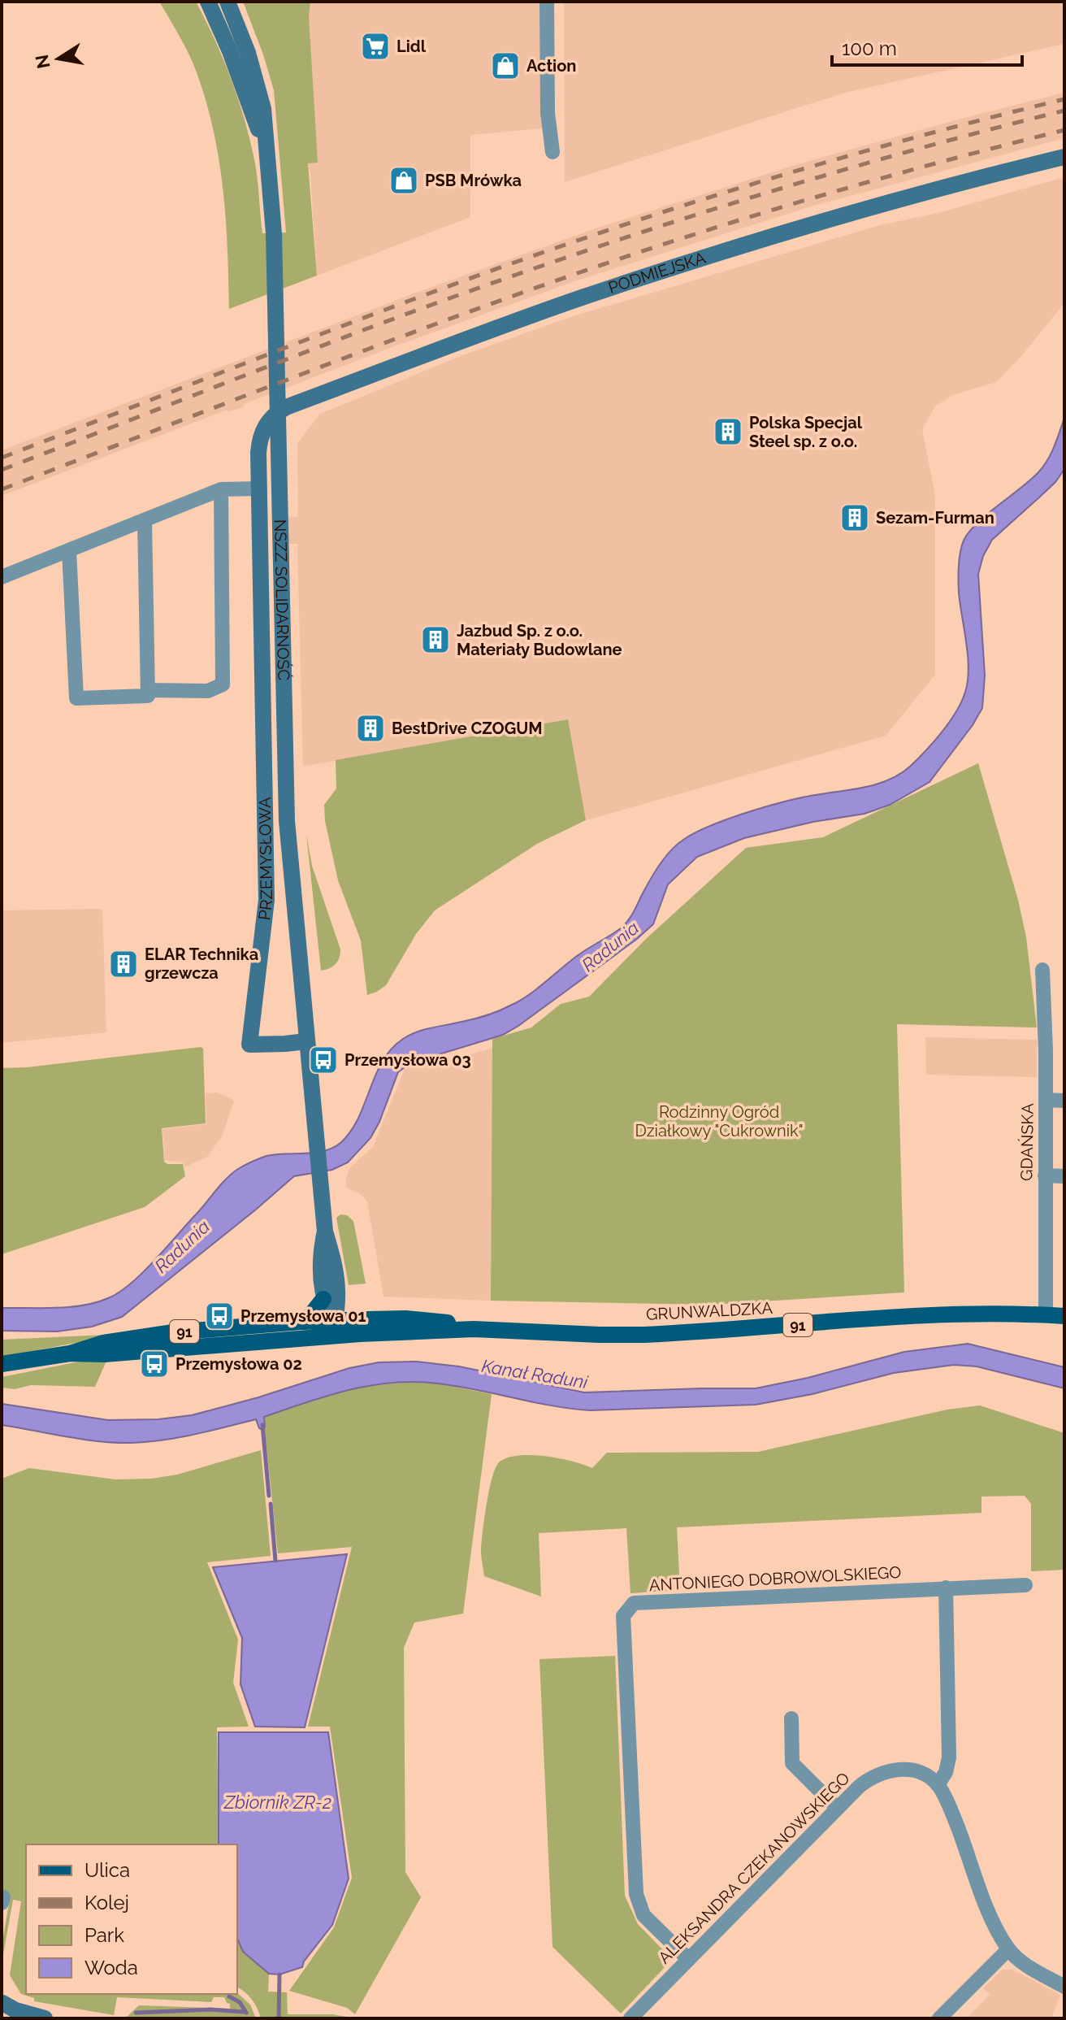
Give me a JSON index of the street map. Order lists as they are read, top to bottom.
{
  "streets": {
    "main road": [
      "PODMIEJSKA",
      "NSZZ SOLIDARNOŚĆ",
      "PRZEMYSŁOWA",
      "GRUNWALDZKA",
      "91"
    ],
    "street": ["GDAŃSKA", "ANTONIEGO DOBROWOLSKIEGO", "ALEKSANDRA CZEKANOWSKIEGO"]
  },
  "crossings": [
    ["PODMIEJSKA", "PRZEMYSŁOWA"],
    ["NSZZ SOLIDARNOŚĆ", "PRZEMYSŁOWA"],
    ["GDAŃSKA", "GRUNWALDZKA"],
    ["ANTONIEGO DOBROWOLSKIEGO", "ALEKSANDRA CZEKANOWSKIEGO"]
  ],
  "water": ["Radunia", "Kanał Raduni", "Zbiornik ZR-2"],
  "parks": ["Rodzinny Ogród Działkowy \"Cukrownik\""],
  "places": {
    "supermarket": ["Lidl"],
    "shop": ["Action", "PSB Mrówka"],
    "building": [
      "Polska Specjal Steel sp. z o.o.",
      "Sezam-Furman",
      "Jazbud Sp. z o.o. Materiały Budowlane",
      "BestDrive CZOGUM",
      "ELAR Technika grzewcza"
    ],
    "bus stop": ["Przemysłowa 03", "Przemysłowa 01", "Przemysłowa 02"]
  },
  "legend": [
    "Ulica",
    "Kolej",
    "Park",
    "Woda"
  ],
  "scale_bar": "100 m",
  "north": "left"
}
